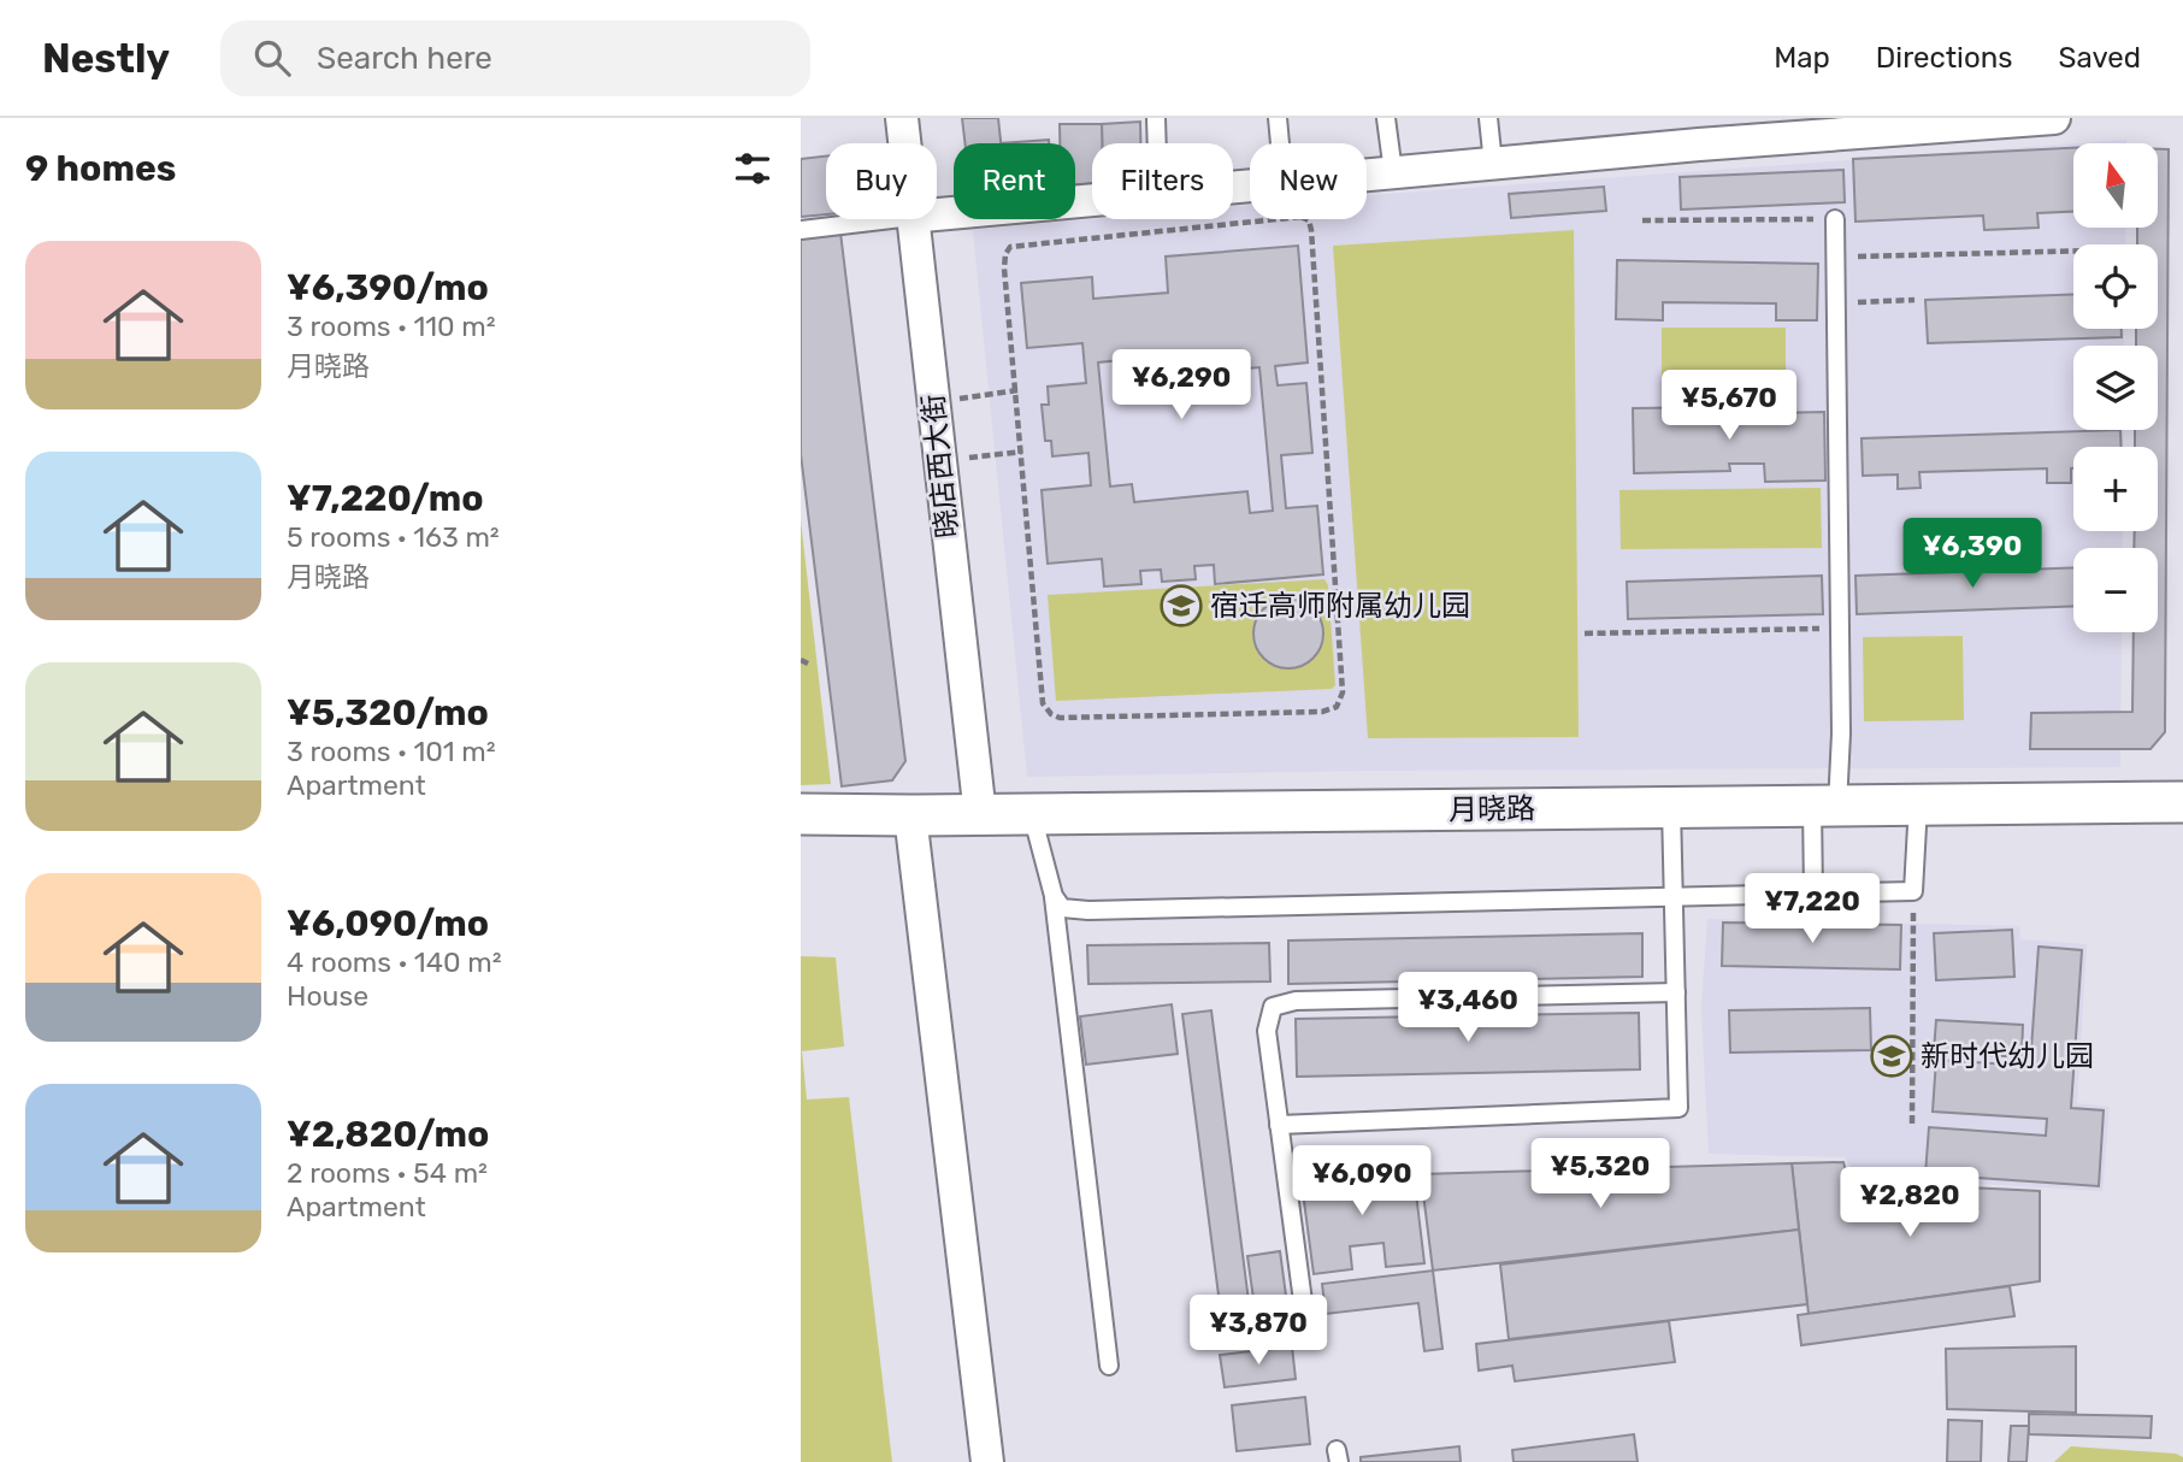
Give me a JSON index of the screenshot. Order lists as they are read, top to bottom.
{
  "streets": {
    "street": ["晓店西大街", "月晓路"]
  },
  "crossings": [
    ["晓店西大街", "月晓路"]
  ],
  "places": {
    "school or university": ["宿迁高师附属幼儿园", "新时代幼儿园"]
  },
  "north": "top",
  "page": {
    "header": "Nestly",
    "search": "Search here",
    "nav": ["Map", "Directions", "Saved"],
    "heading": "9 homes",
    "map_buttons": ["+", "−"],
    "chip": [
      "Buy",
      "Rent",
      "Filters",
      "New"
    ],
    "list": [
      {
        "name": "¥6,390/mo",
        "note": "3 rooms · 110 m² · 月晓路"
      },
      {
        "name": "¥7,220/mo",
        "note": "5 rooms · 163 m² · 月晓路"
      },
      {
        "name": "¥5,320/mo",
        "note": "3 rooms · 101 m² · Apartment"
      },
      {
        "name": "¥6,090/mo",
        "note": "4 rooms · 140 m² · House"
      },
      {
        "name": "¥2,820/mo",
        "note": "2 rooms · 54 m² · Apartment"
      }
    ],
    "price": [
      "¥6,290",
      "¥5,670",
      "¥6,390",
      "¥7,220",
      "¥3,460",
      "¥5,320",
      "¥6,090",
      "¥2,820",
      "¥3,870"
    ]
  }
}
